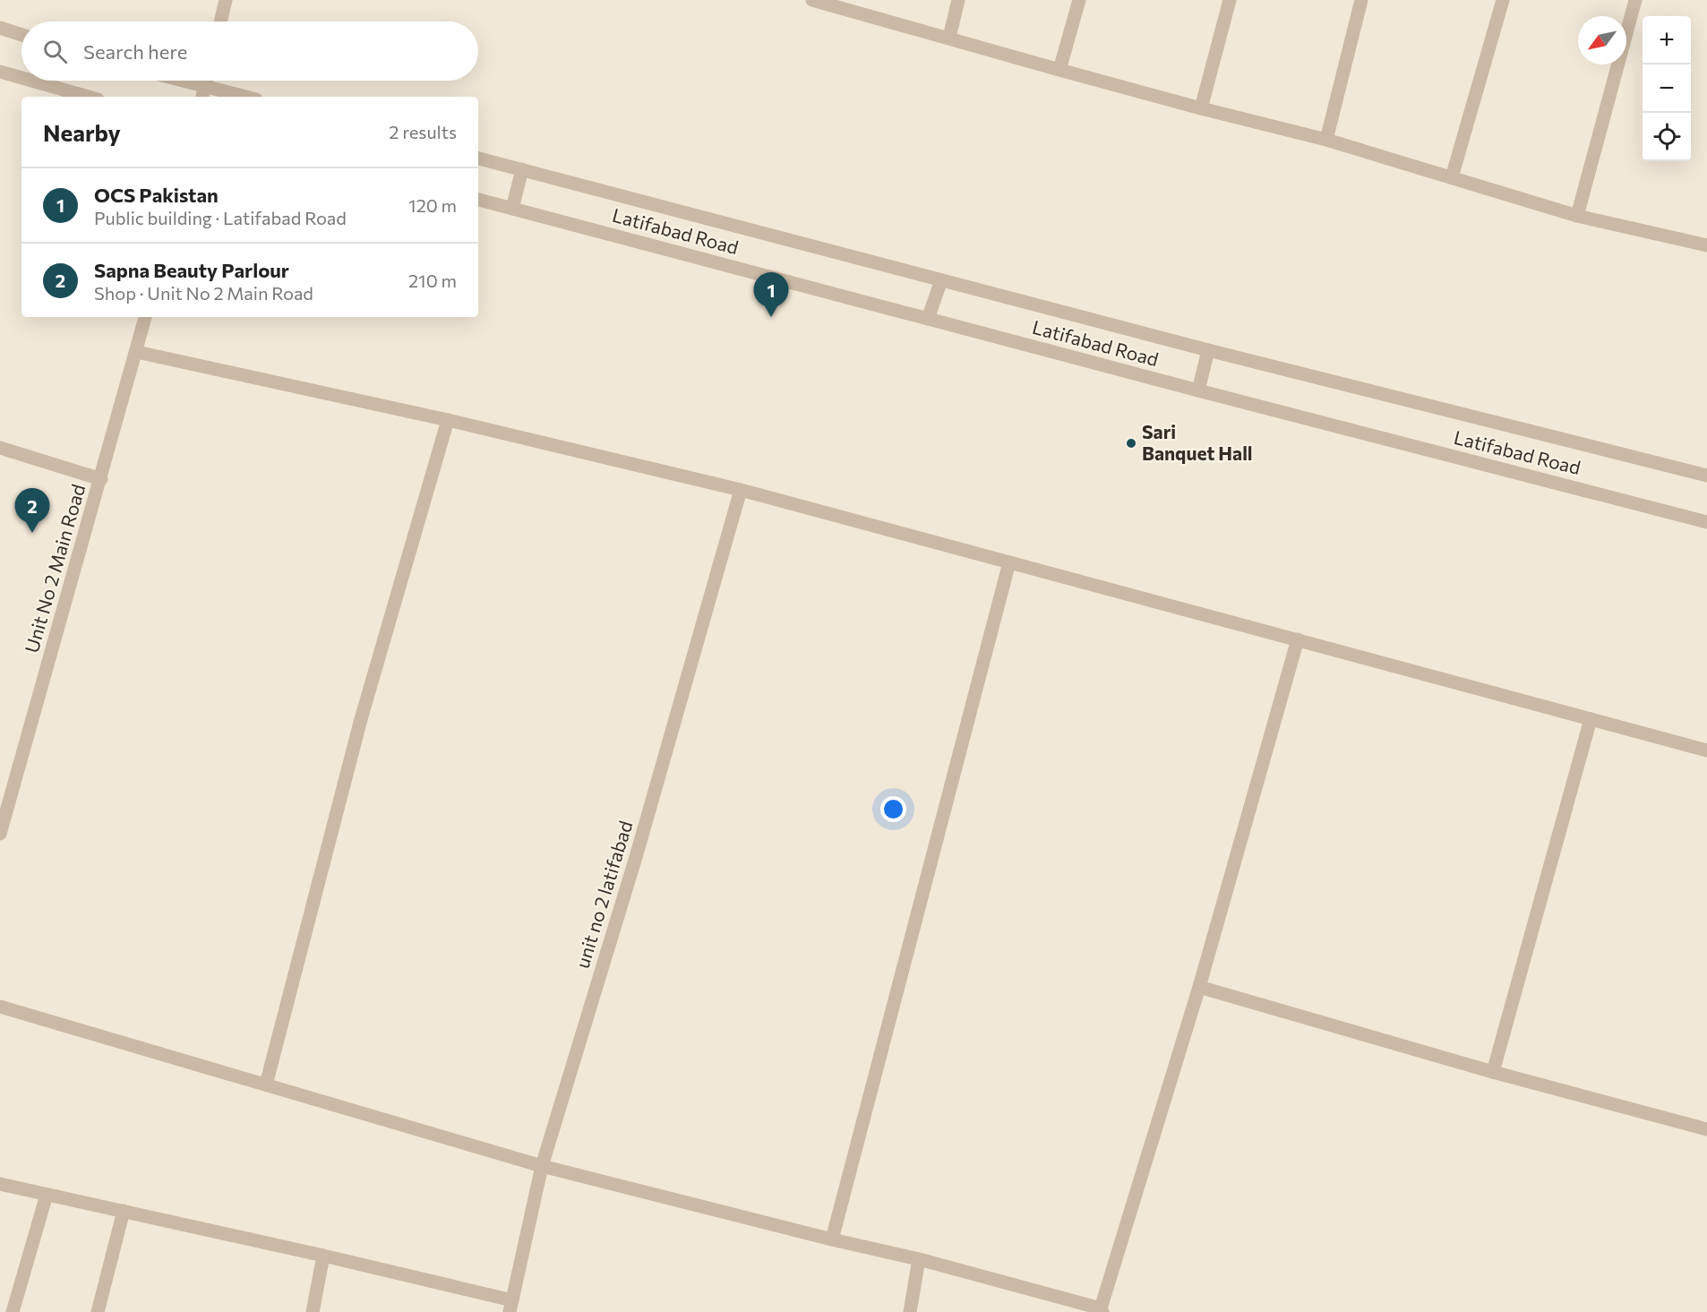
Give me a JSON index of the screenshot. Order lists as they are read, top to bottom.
{
  "streets": {
    "street": ["Latifabad Road", "Unit No 2 Main Road", "unit no 2 latifabad"]
  },
  "places": ["Sari Banquet Hall"],
  "north": "bottom left",
  "page": {
    "map_buttons": ["+", "−"],
    "search": "Search here",
    "heading": ["Nearby", "2 results"],
    "list": [
      {
        "mark": "1",
        "name": "OCS Pakistan",
        "note": "Public building · Latifabad Road",
        "value": "120 m"
      },
      {
        "mark": "2",
        "name": "Sapna Beauty Parlour",
        "note": "Shop · Unit No 2 Main Road",
        "value": "210 m"
      }
    ],
    "pins": ["1", "2"]
  }
}
